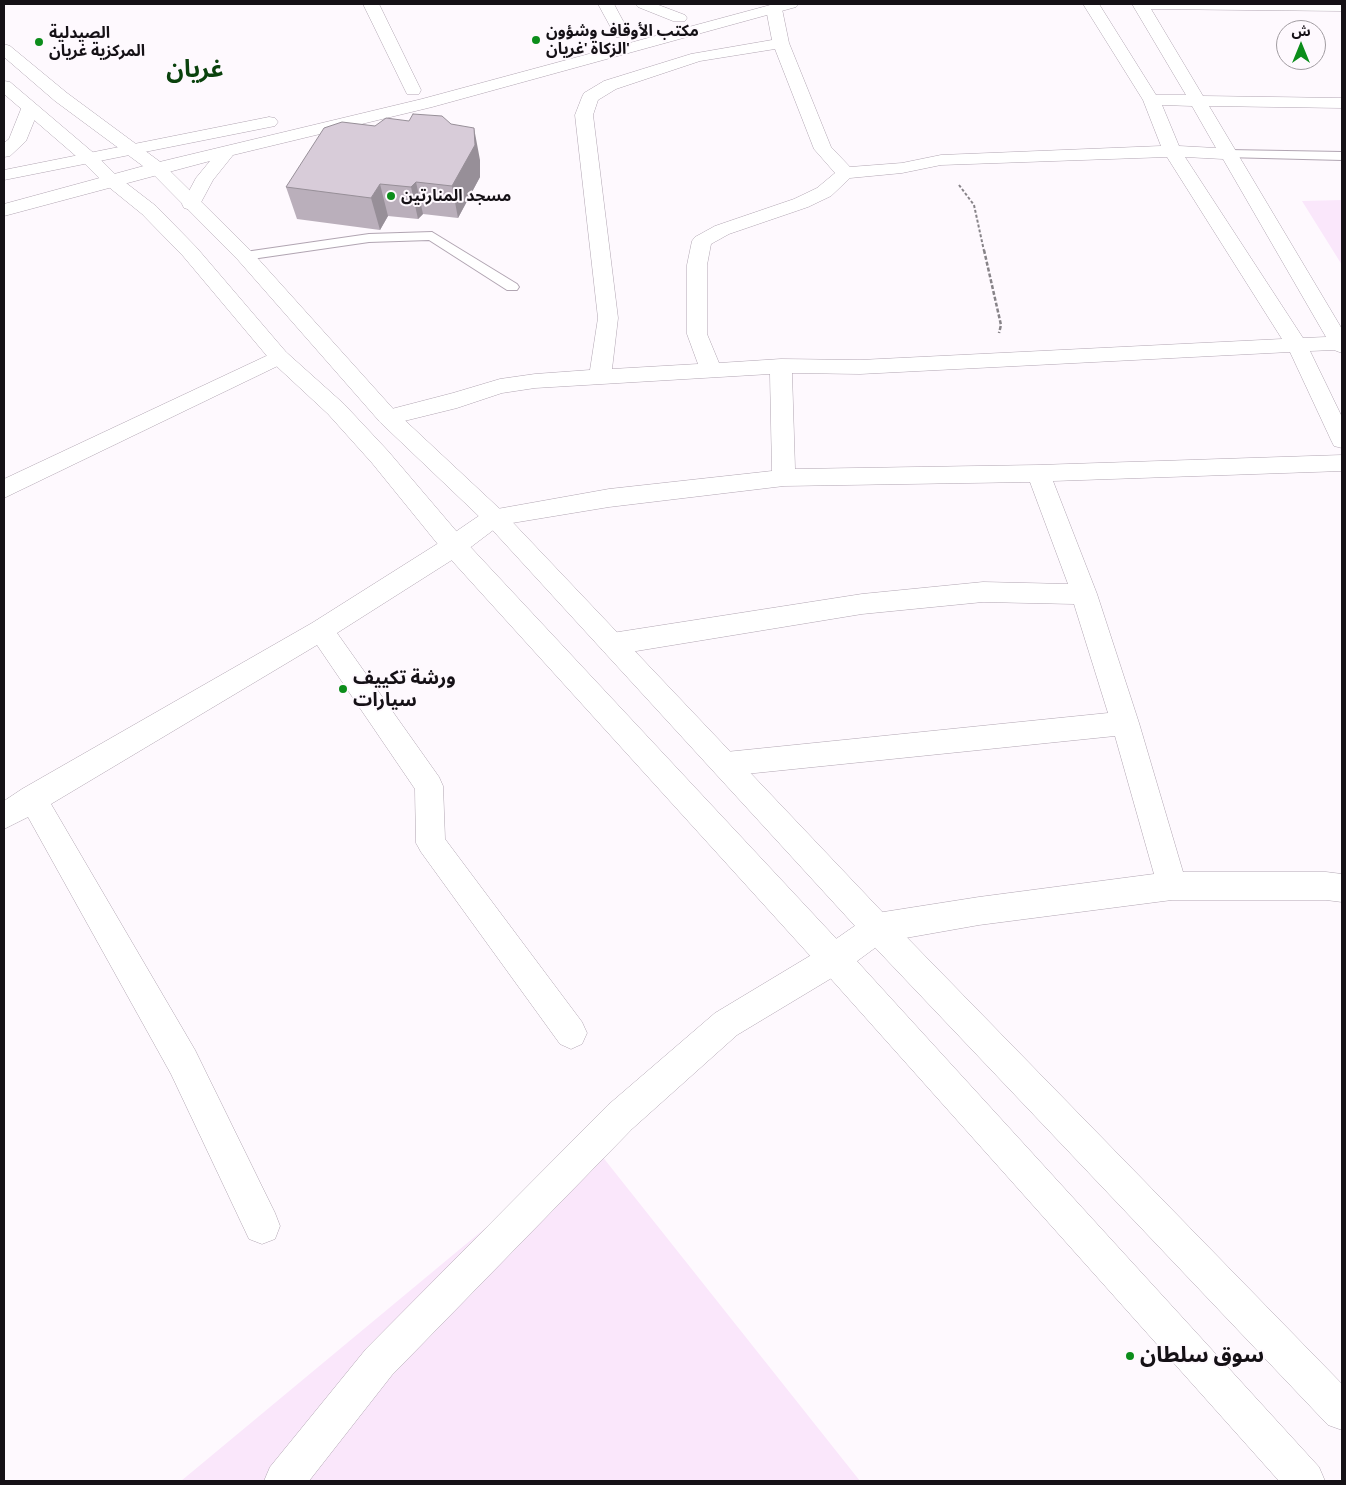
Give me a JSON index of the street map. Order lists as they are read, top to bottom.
{
  "districts": ["غريان"],
  "places": [
    "مكتب الأوقاف وشؤون الزكاة 'غريان'",
    "الصيدلية المركزية غريان",
    "مسجد المنارتين",
    "ورشة تكييف سيارات",
    "سوق سلطان"
  ],
  "north": "top"
}
